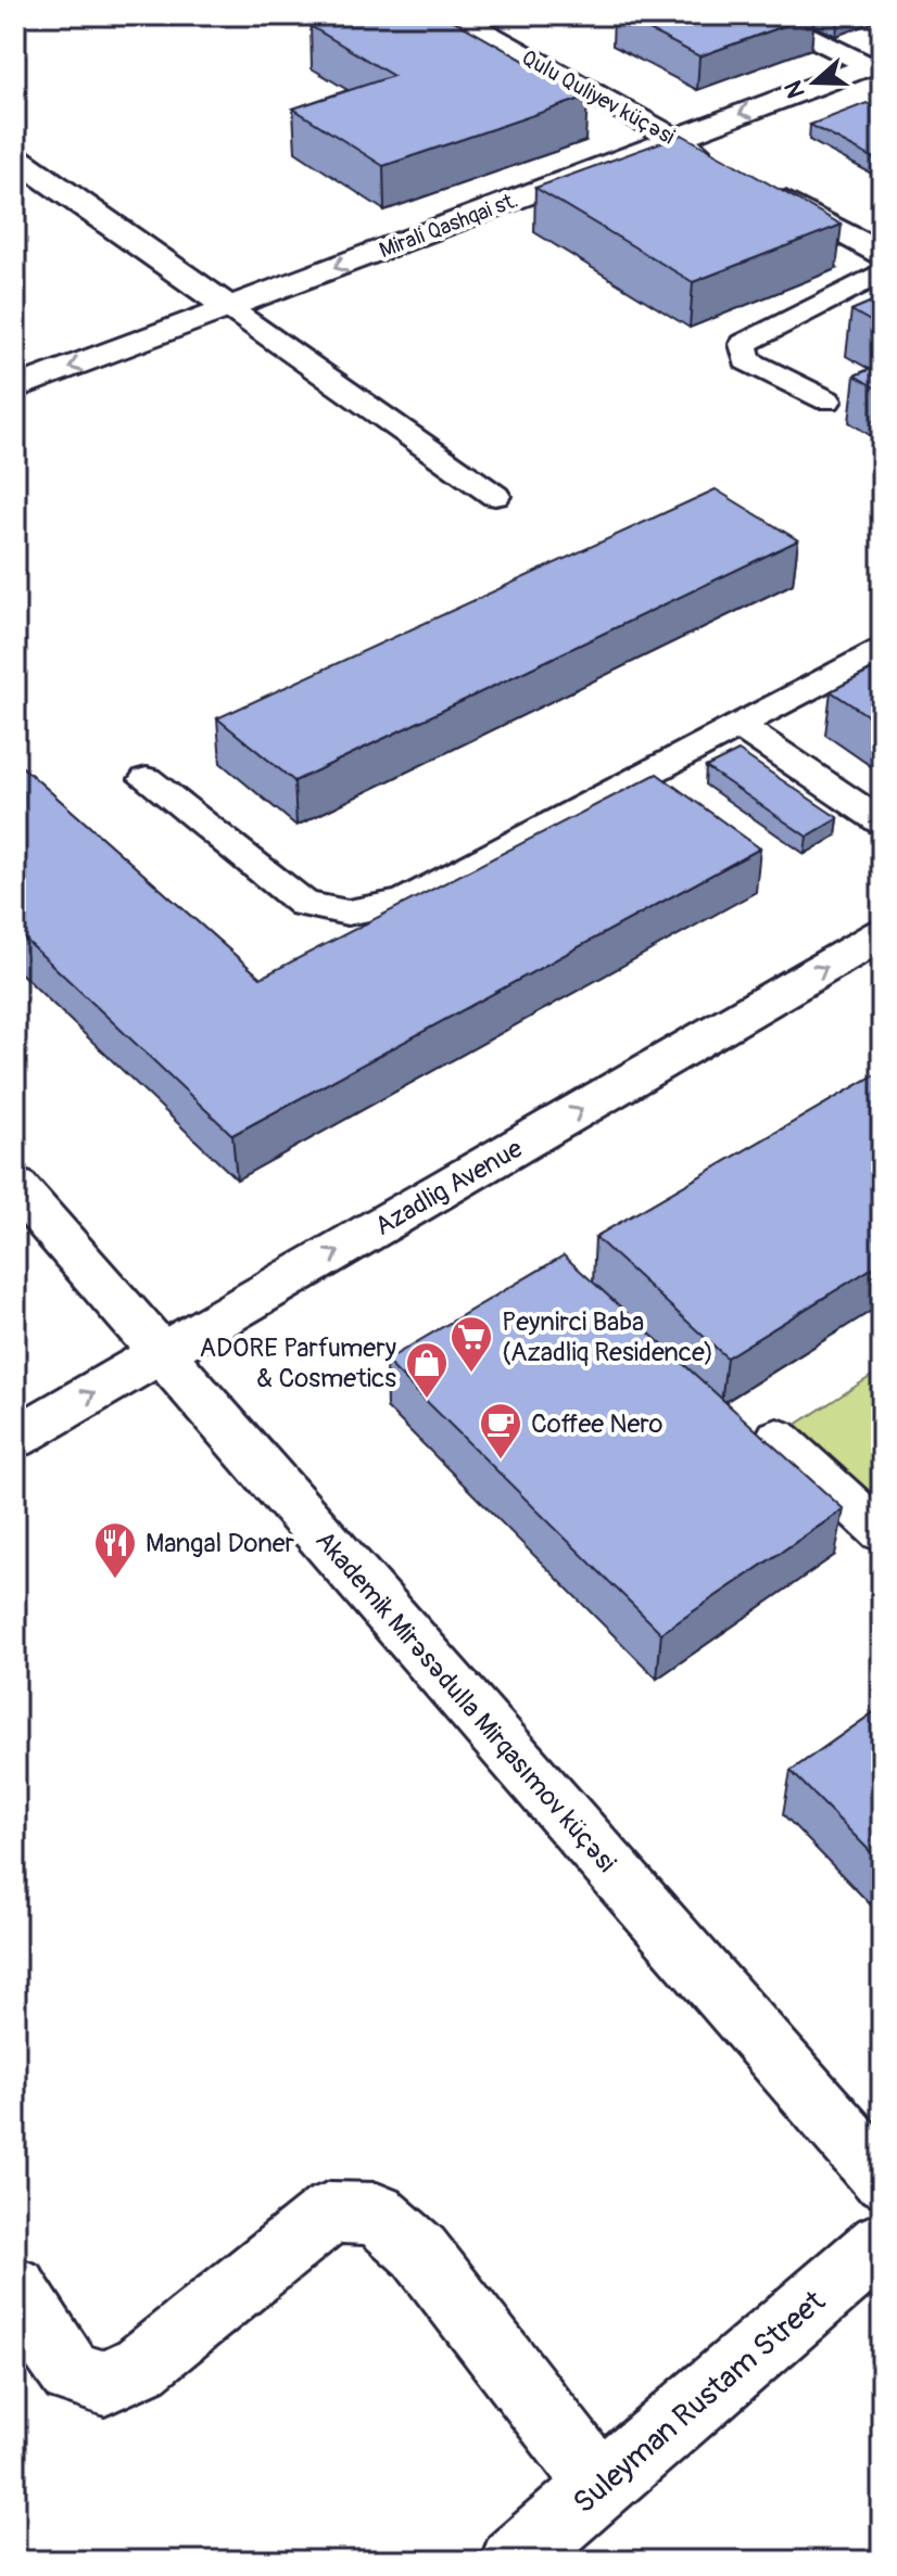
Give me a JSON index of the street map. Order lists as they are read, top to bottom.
{
  "streets": {
    "street": [
      "Qulu Quliyev küçəsi",
      "Mirali Qashqai st.",
      "Azadlig Avenue",
      "Akademik Mirəsədulla Mirqasımov küçəsi",
      "Suleyman Rustam Street"
    ]
  },
  "crossings": [
    ["Qulu Quliyev küçəsi", "Mirali Qashqai st."],
    ["Azadlig Avenue", "Akademik Mirəsədulla Mirqasımov küçəsi"]
  ],
  "one_way": ["Mirali Qashqai st.", "Azadlig Avenue"],
  "places": {
    "supermarket": ["Peynirci Baba (Azadliq Residence)"],
    "shop": ["ADORE Parfumery & Cosmetics"],
    "cafe": ["Coffee Nero"],
    "restaurant": ["Mangal Doner"]
  },
  "north": "left"
}
